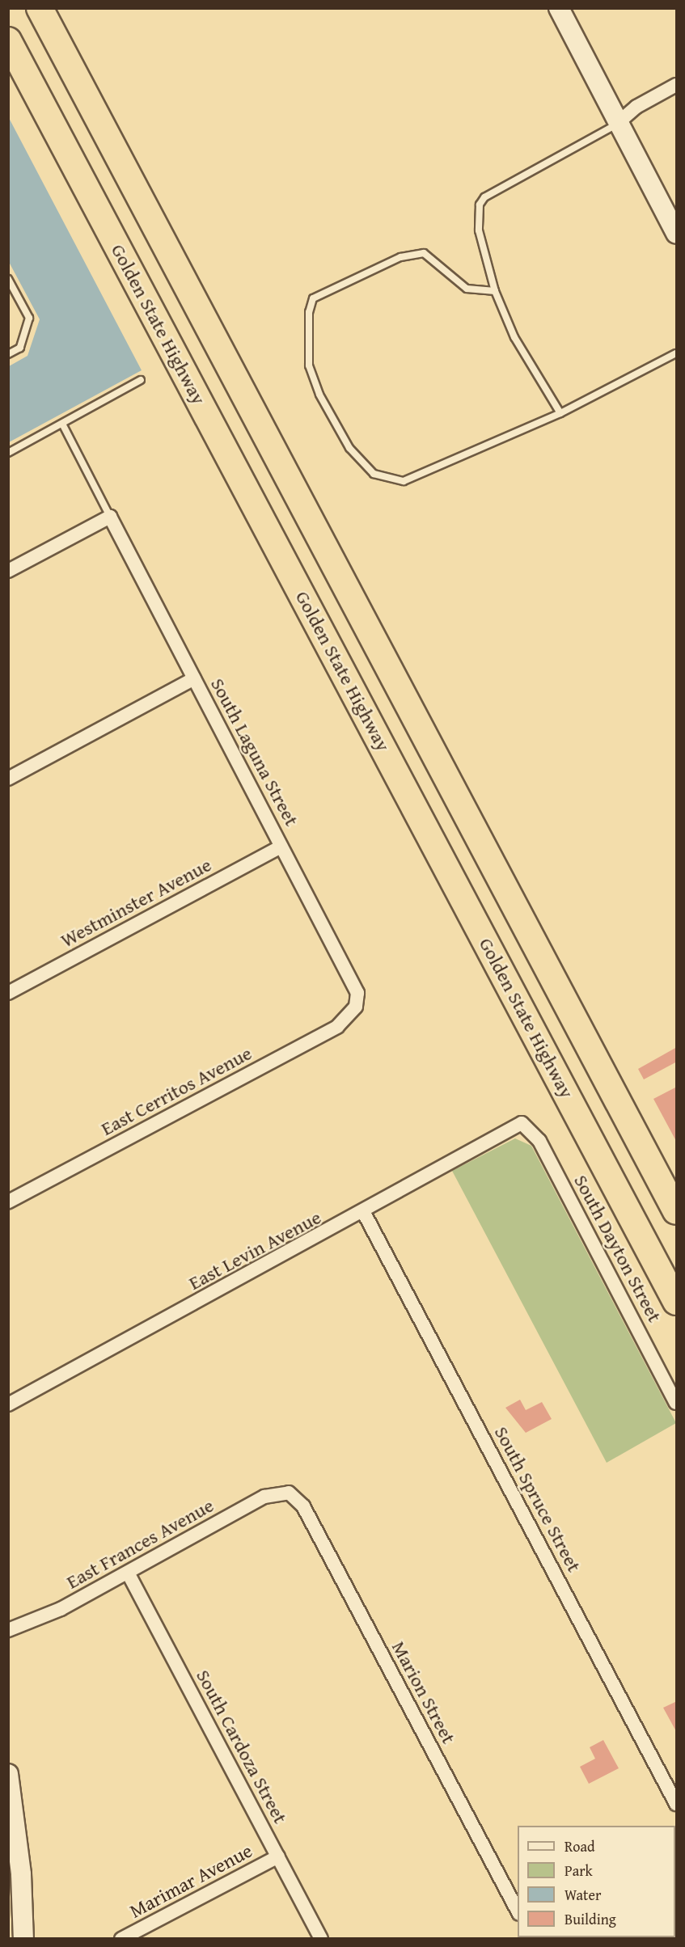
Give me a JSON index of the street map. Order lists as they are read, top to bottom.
{
  "streets": {
    "highway": ["Golden State Highway"],
    "street": [
      "South Laguna Street",
      "Westminster Avenue",
      "East Cerritos Avenue",
      "South Dayton Street",
      "East Levin Avenue",
      "South Spruce Street",
      "East Frances Avenue",
      "Marion Street",
      "South Cardoza Street",
      "Marimar Avenue"
    ]
  },
  "crossings": [
    ["South Laguna Street", "Westminster Avenue"],
    ["South Laguna Street", "East Cerritos Avenue"],
    ["South Dayton Street", "East Levin Avenue"],
    ["East Levin Avenue", "South Spruce Street"],
    ["East Frances Avenue", "Marion Street"],
    ["East Frances Avenue", "South Cardoza Street"],
    ["South Cardoza Street", "Marimar Avenue"]
  ],
  "legend": [
    "Road",
    "Park",
    "Water",
    "Building"
  ]
}
